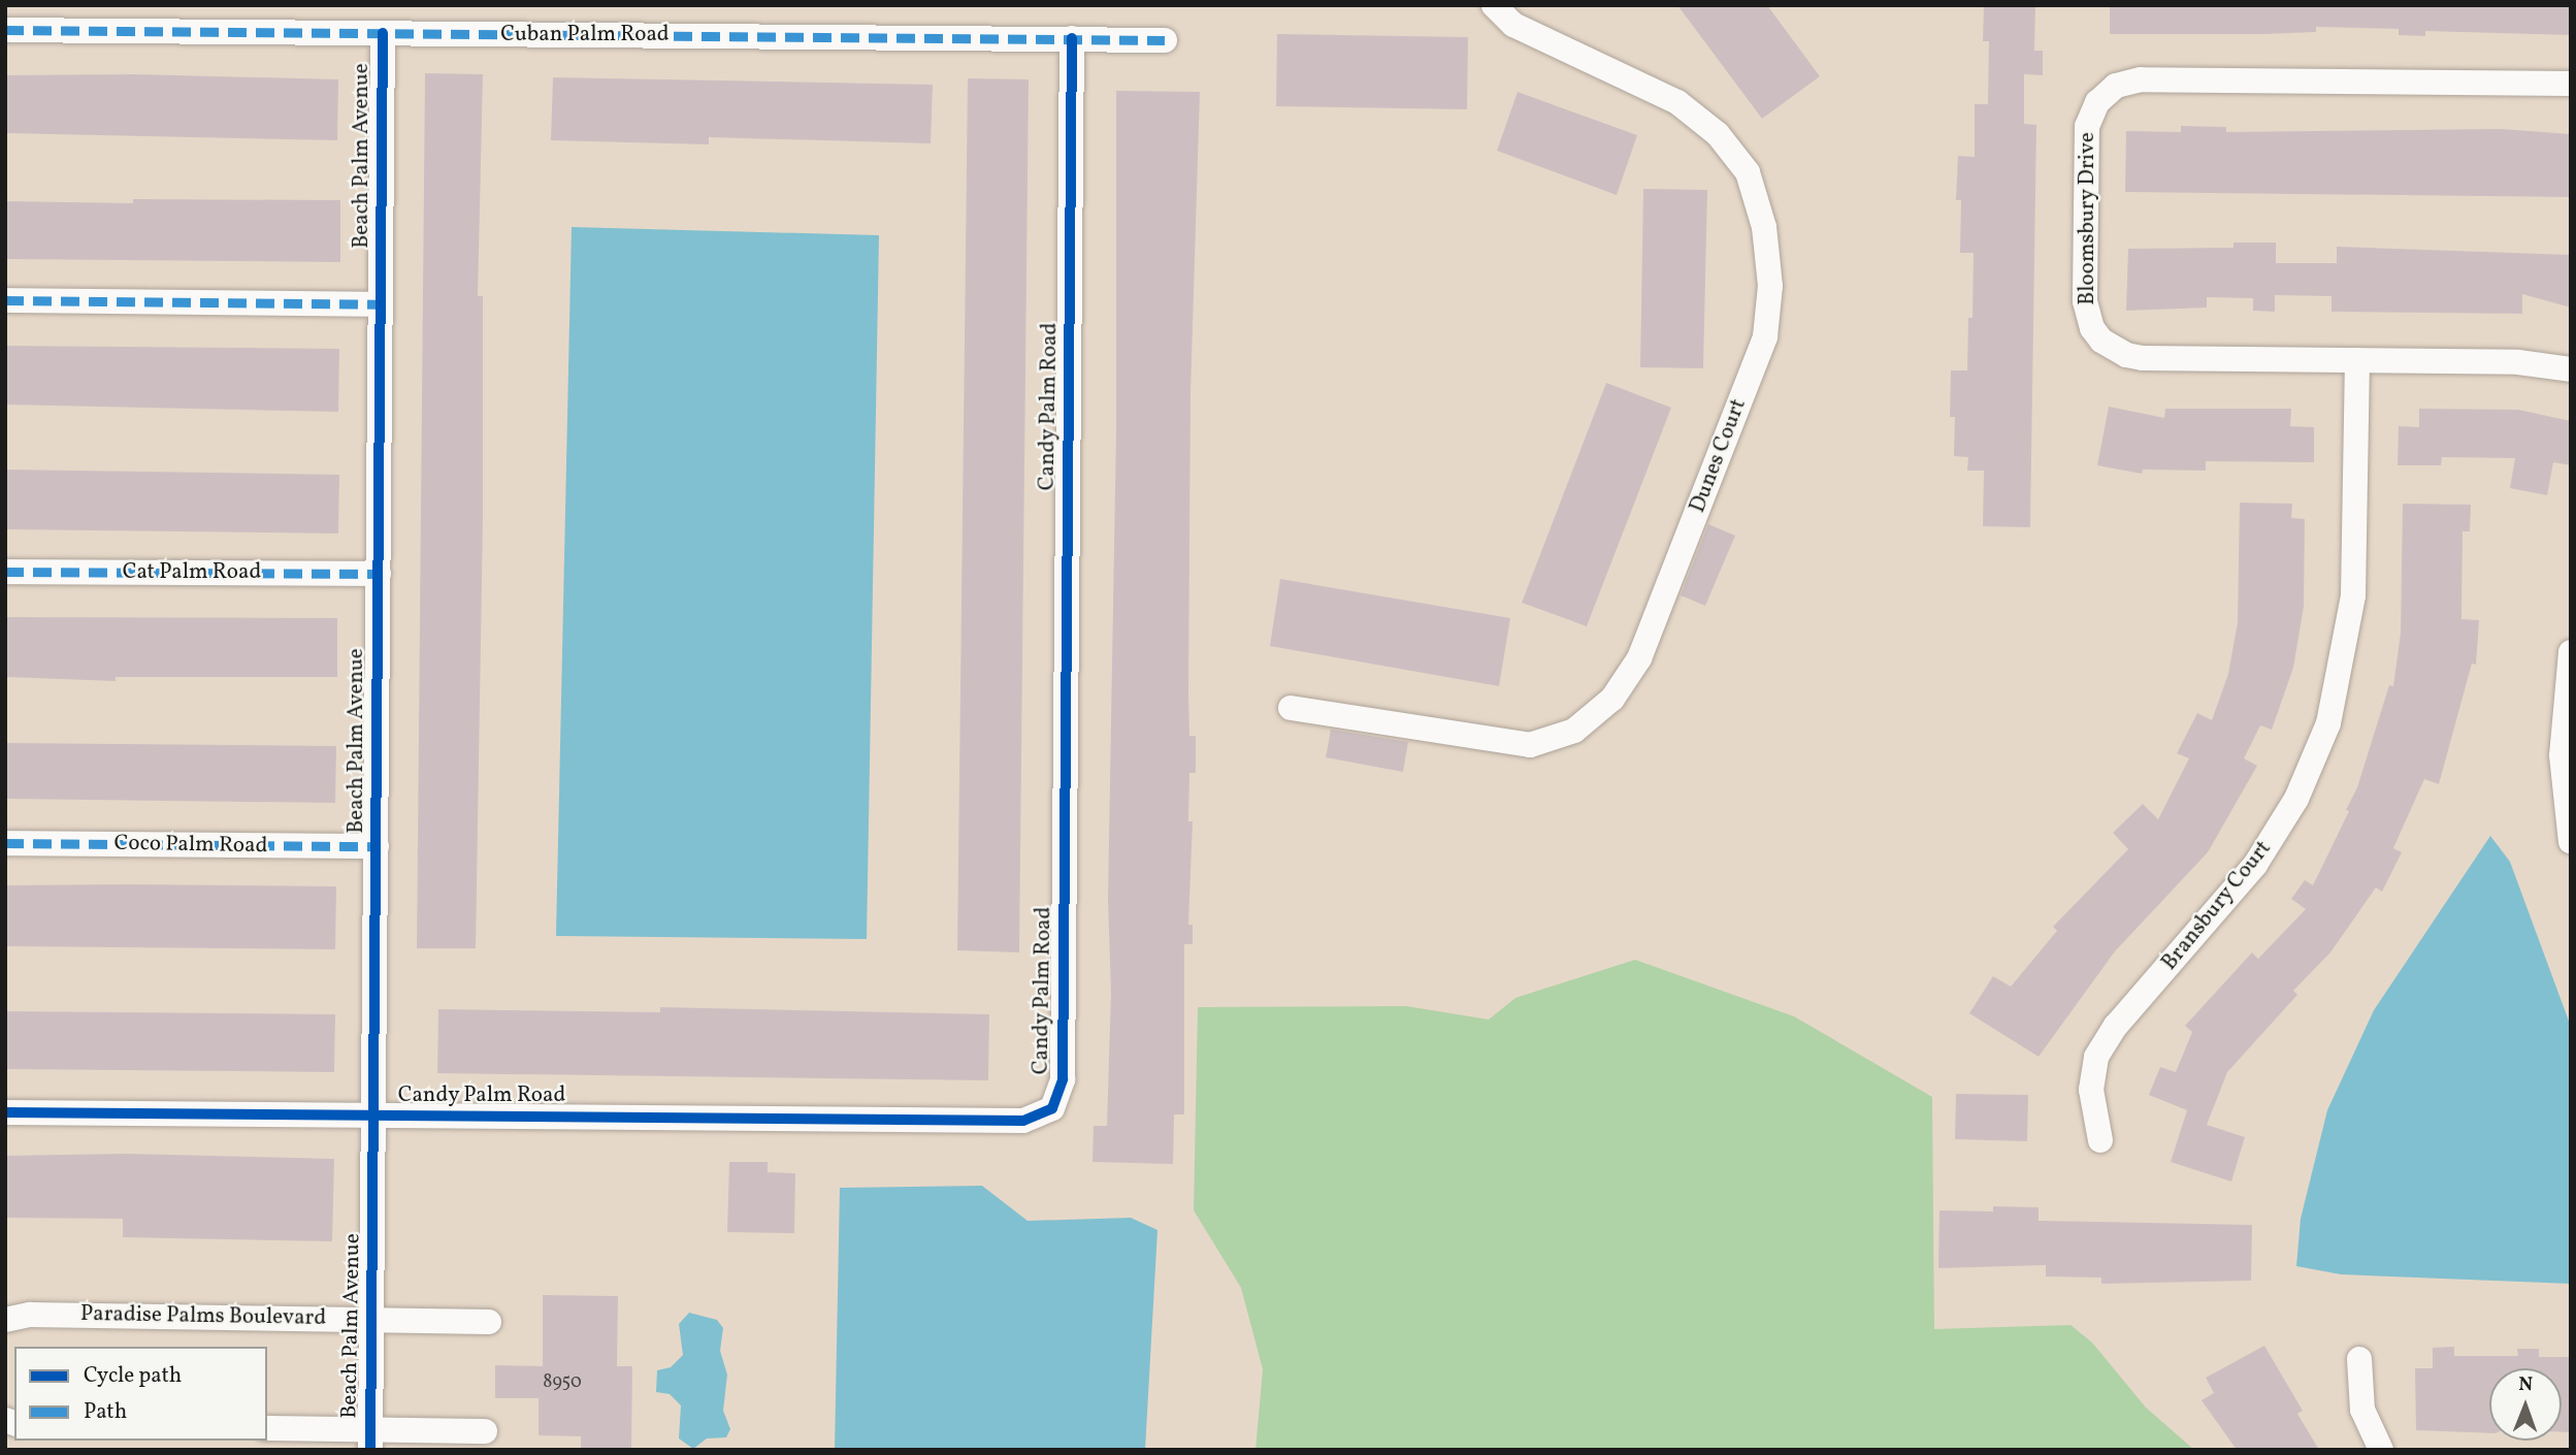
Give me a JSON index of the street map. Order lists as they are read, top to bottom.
{
  "streets": {
    "street": [
      "Cuban Palm Road",
      "Beach Palm Avenue",
      "Bloomsbury Drive",
      "Candy Palm Road",
      "Dunes Court",
      "Cat Palm Road",
      "Coco Palm Road",
      "Bransbury Court",
      "Paradise Palms Boulevard"
    ]
  },
  "crossings": [
    ["Cuban Palm Road", "Beach Palm Avenue"],
    ["Cuban Palm Road", "Candy Palm Road"],
    ["Beach Palm Avenue", "Candy Palm Road"],
    ["Beach Palm Avenue", "Cat Palm Road"],
    ["Beach Palm Avenue", "Coco Palm Road"],
    ["Beach Palm Avenue", "Paradise Palms Boulevard"],
    ["Bloomsbury Drive", "Bransbury Court"]
  ],
  "house_numbers": ["8950"],
  "legend": ["Cycle path", "Path"],
  "north": "top"
}
